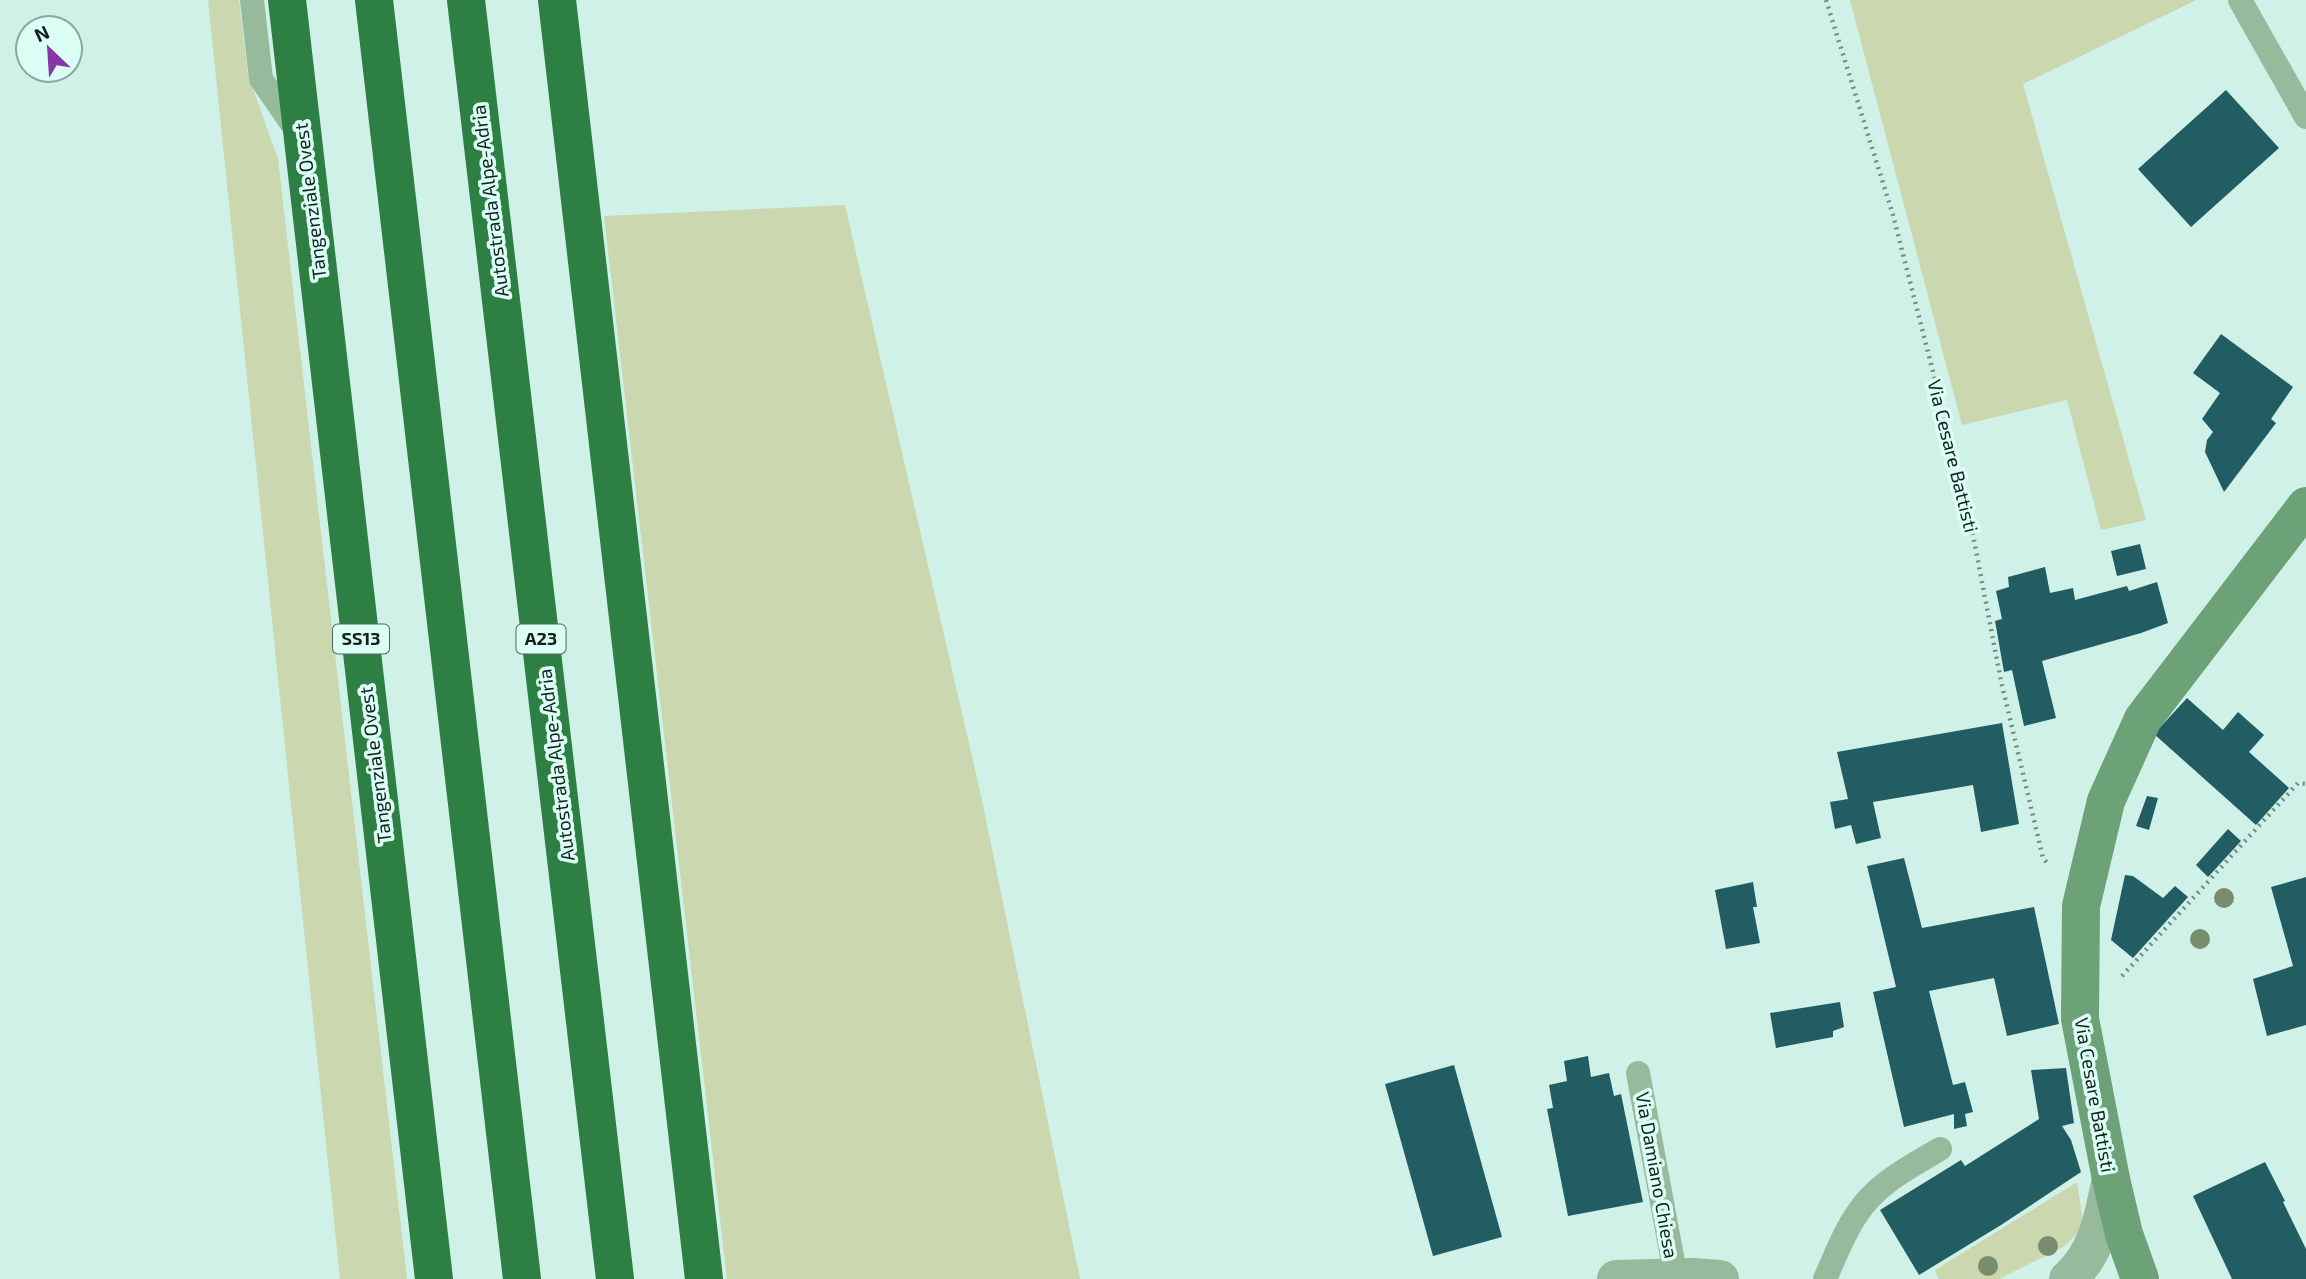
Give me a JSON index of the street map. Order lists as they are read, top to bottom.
{
  "streets": {
    "highway": [
      "Tangenziale Ovest",
      "Autostrada Alpe-Adria",
      "SS13",
      "A23"
    ],
    "street": ["Via Cesare Battisti", "Via Damiano Chiesa"]
  },
  "north": "top left"
}
